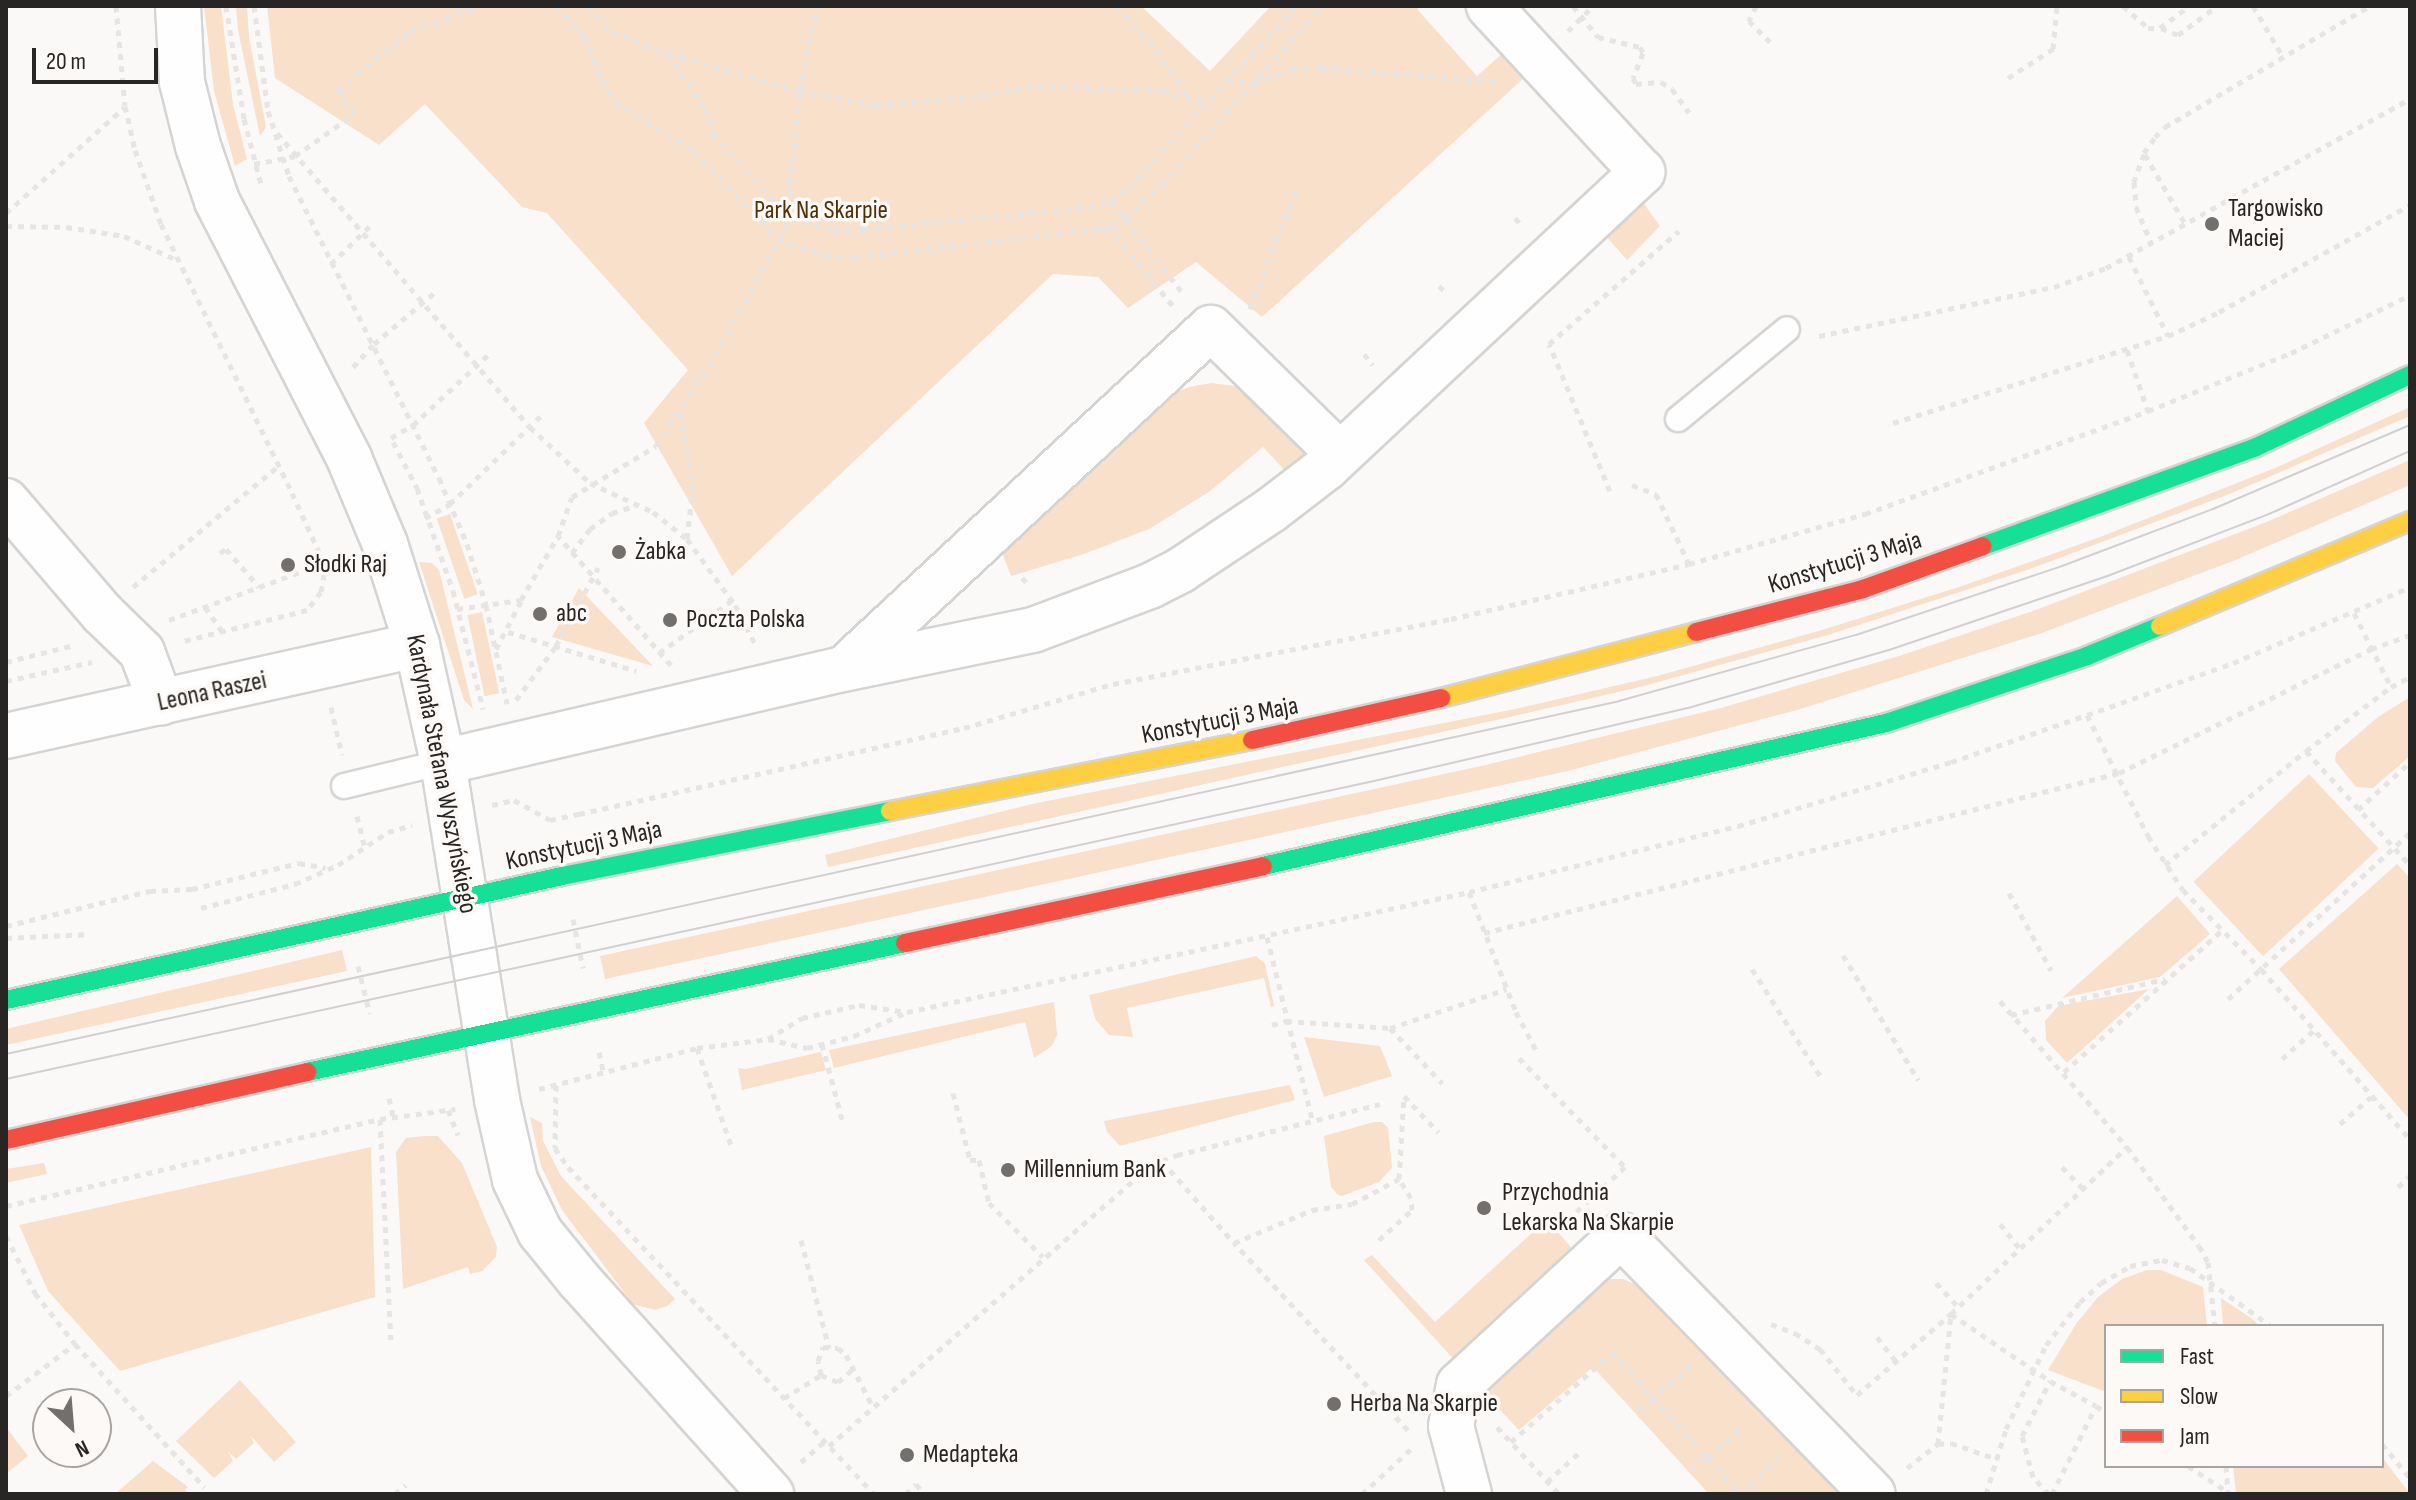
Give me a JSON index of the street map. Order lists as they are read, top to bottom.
{
  "streets": {
    "street": ["Konstytucji 3 Maja", "Leona Raszei", "Kardynała Stefana Wyszyńskiego"]
  },
  "crossings": [
    ["Konstytucji 3 Maja", "Kardynała Stefana Wyszyńskiego"],
    ["Leona Raszei", "Kardynała Stefana Wyszyńskiego"]
  ],
  "parks": ["Park Na Skarpie"],
  "places": [
    "Targowisko Maciej",
    "Żabka",
    "Słodki Raj",
    "abc",
    "Poczta Polska",
    "Millennium Bank",
    "Przychodnia Lekarska Na Skarpie",
    "Herba Na Skarpie",
    "Medapteka"
  ],
  "legend": ["Fast", "Slow", "Jam"],
  "scale_bar": "20 m",
  "north": "bottom right"
}
